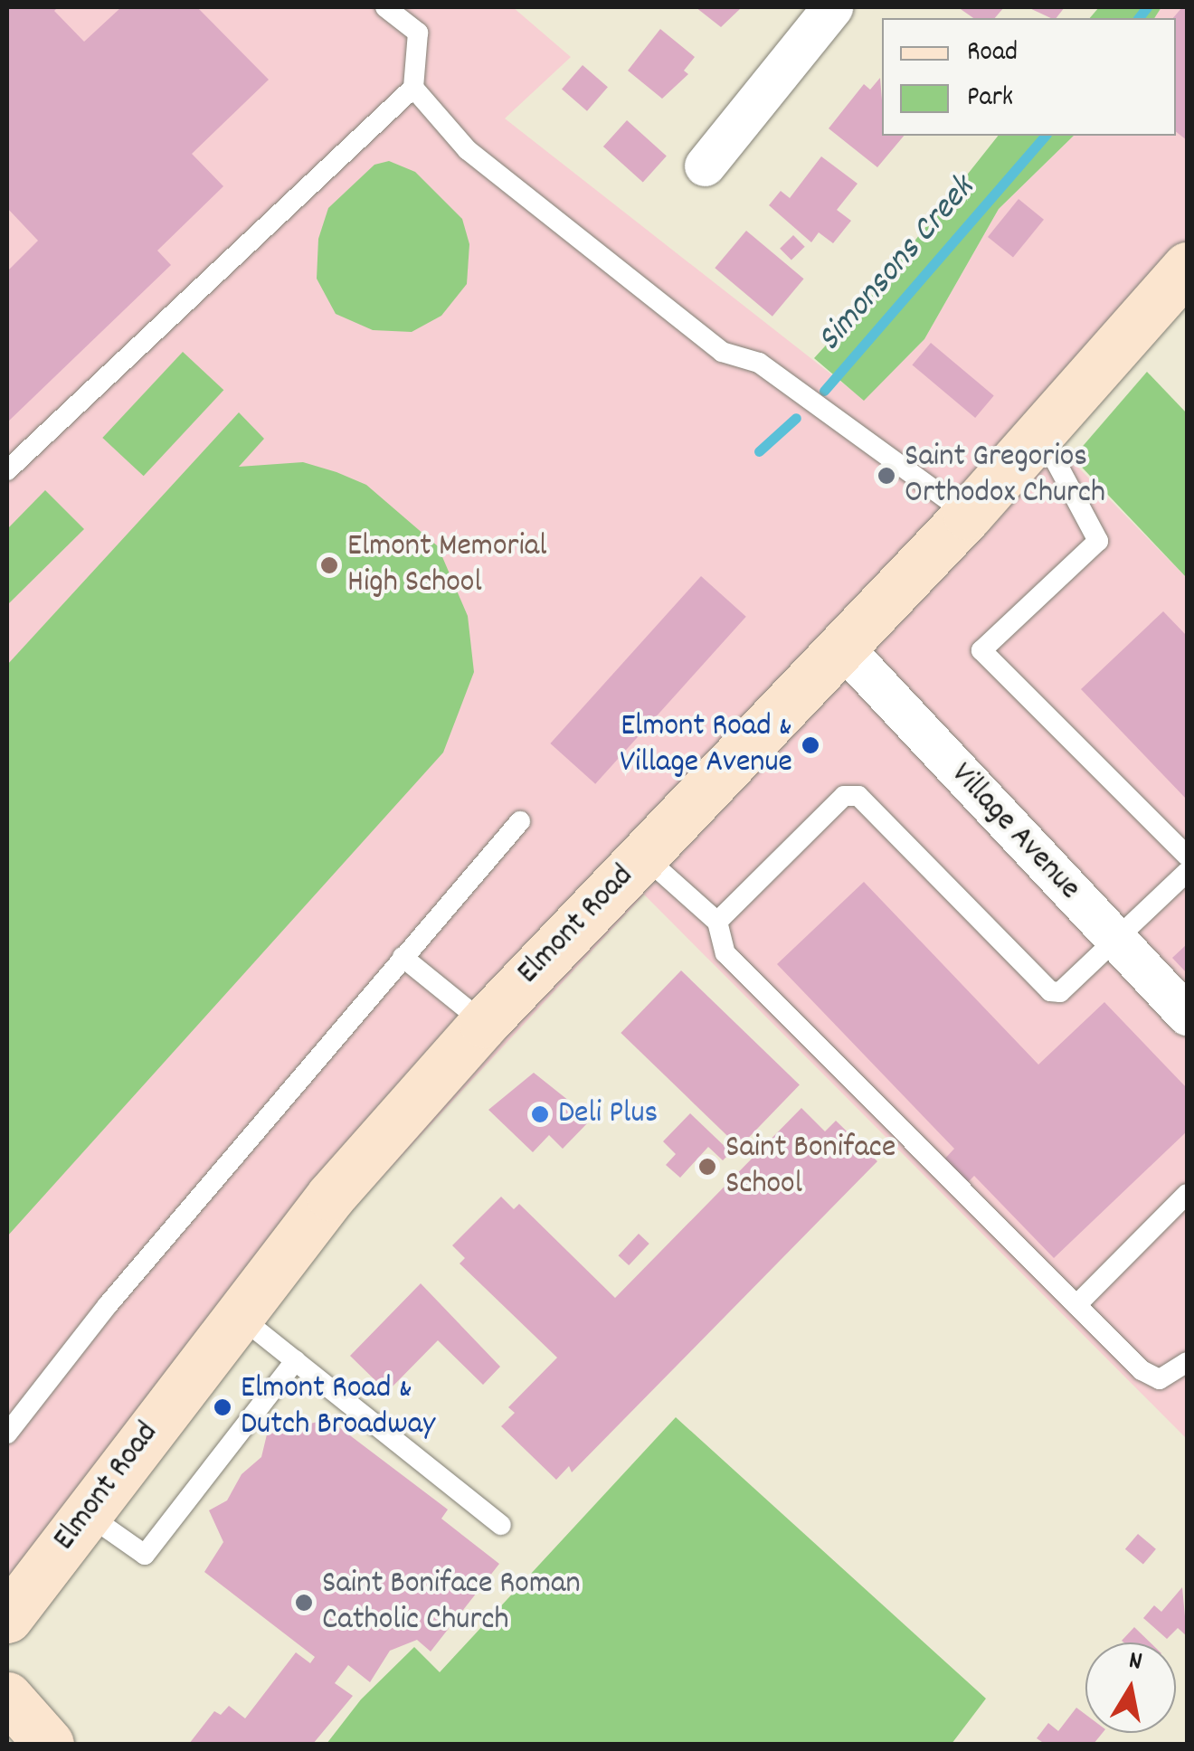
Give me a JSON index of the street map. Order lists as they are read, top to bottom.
{
  "streets": {
    "main road": ["Elmont Road"],
    "street": ["Village Avenue"]
  },
  "crossings": [
    ["Village Avenue", "Elmont Road"]
  ],
  "water": ["Simonsons Creek"],
  "places": [
    "Saint Gregorios Orthodox Church",
    "Elmont Memorial High School",
    "Elmont Road & Village Avenue",
    "Deli Plus",
    "Saint Boniface School",
    "Elmont Road & Dutch Broadway",
    "Saint Boniface Roman Catholic Church"
  ],
  "legend": ["Road", "Park"],
  "north": "top"
}
